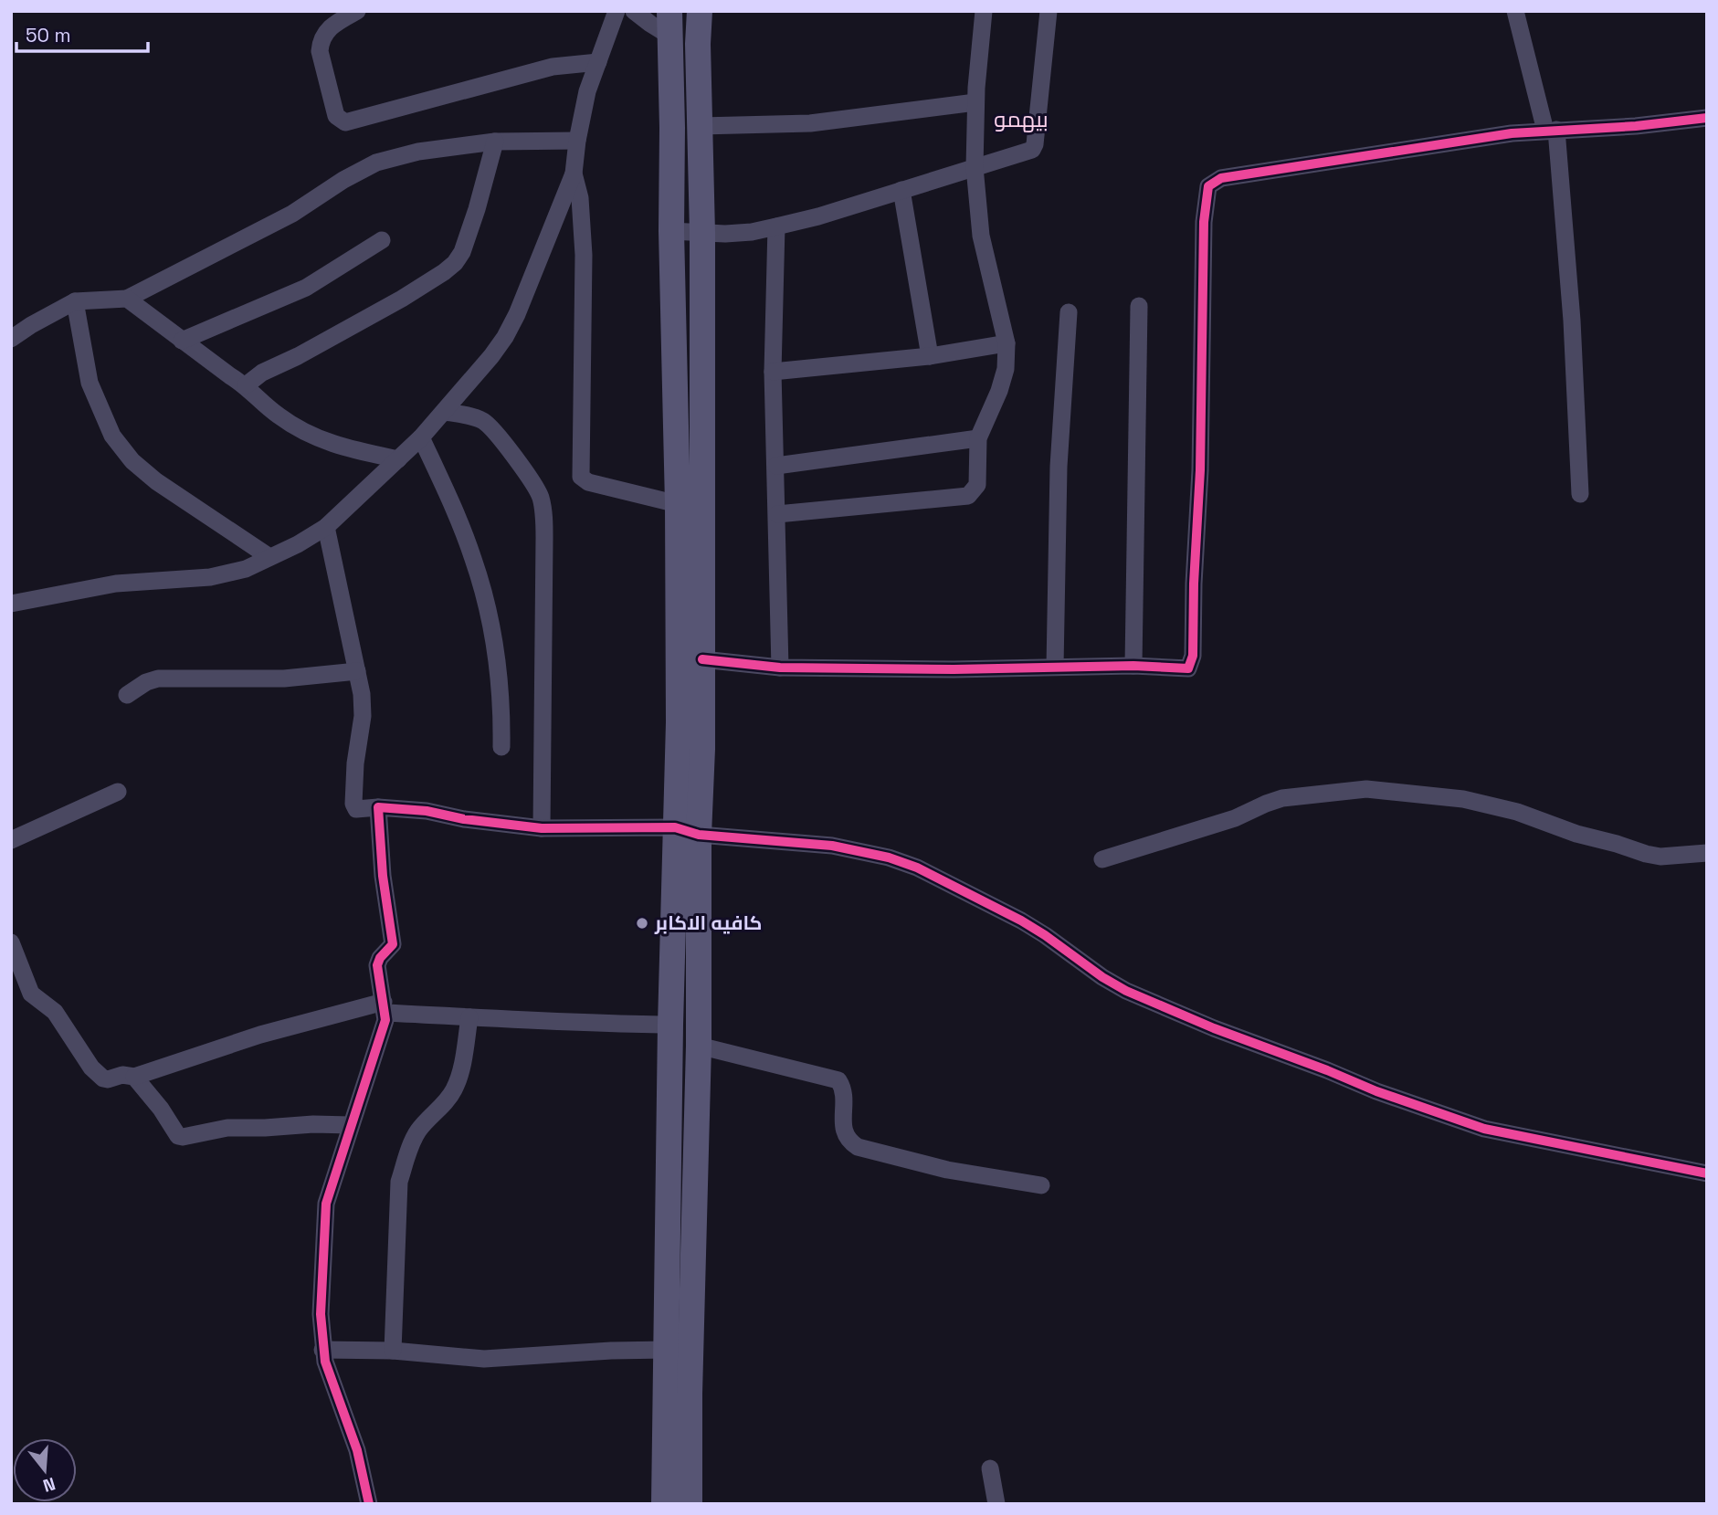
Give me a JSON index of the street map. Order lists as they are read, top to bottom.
{
  "districts": ["بيهمو"],
  "places": ["كافيه الاكابر"],
  "scale_bar": "50 m",
  "north": "bottom"
}
